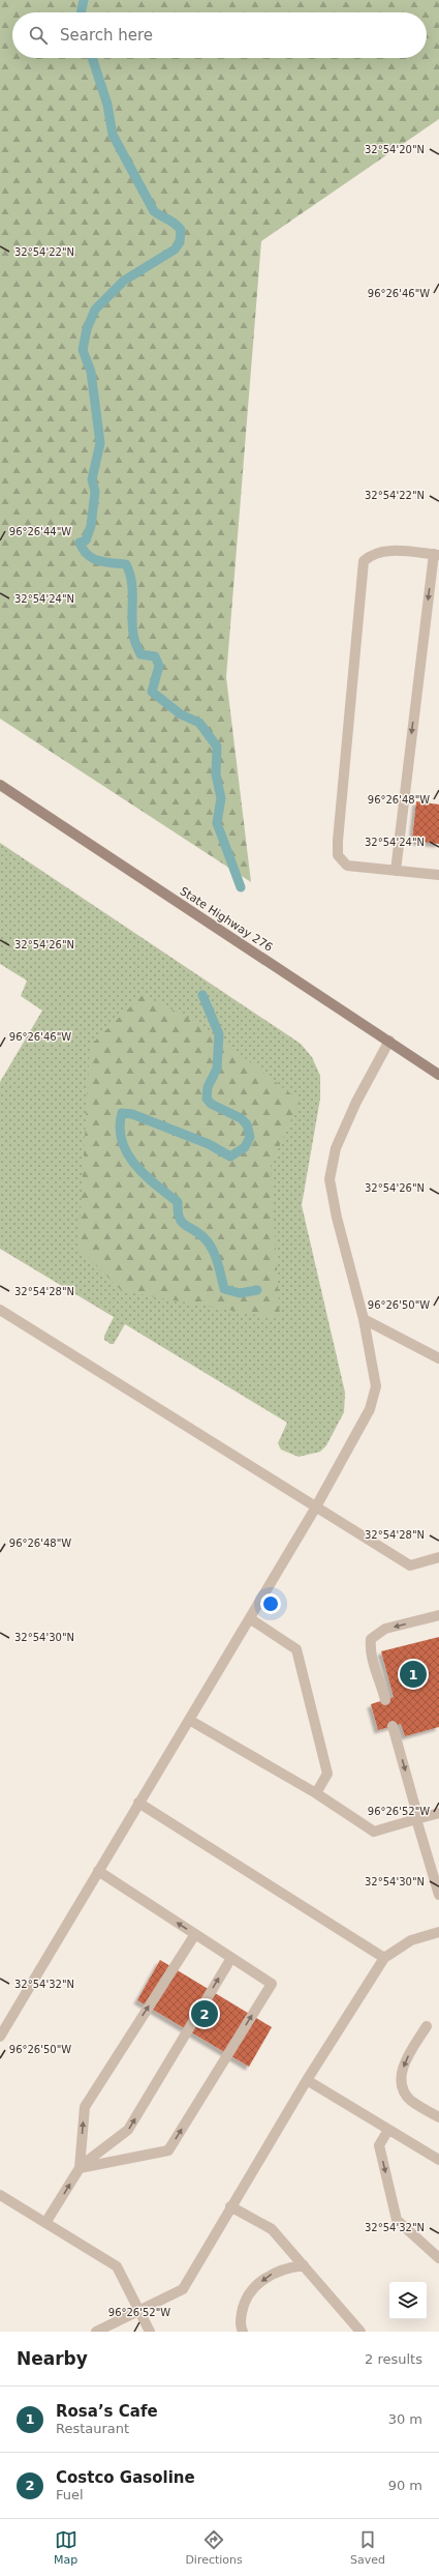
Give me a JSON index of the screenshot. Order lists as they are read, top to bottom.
{
  "streets": {
    "street": ["State Highway 276"]
  },
  "page": {
    "search": "Search here",
    "pins": ["1", "2"],
    "heading": ["Nearby", "2 results"],
    "list": [
      {
        "mark": "1",
        "name": "Rosa’s Cafe",
        "note": "Restaurant",
        "value": "30 m"
      },
      {
        "mark": "2",
        "name": "Costco Gasoline",
        "note": "Fuel",
        "value": "90 m"
      }
    ],
    "nav": ["Map", "Directions", "Saved"]
  },
  "coordinates": [
    "32°54'20\"N",
    "32°54'22\"N",
    "96°26'46\"W",
    "96°26'44\"W",
    "32°54'24\"N",
    "96°26'48\"W",
    "32°54'26\"N",
    "32°54'28\"N",
    "96°26'50\"W",
    "32°54'30\"N",
    "96°26'52\"W",
    "32°54'32\"N"
  ]
}
